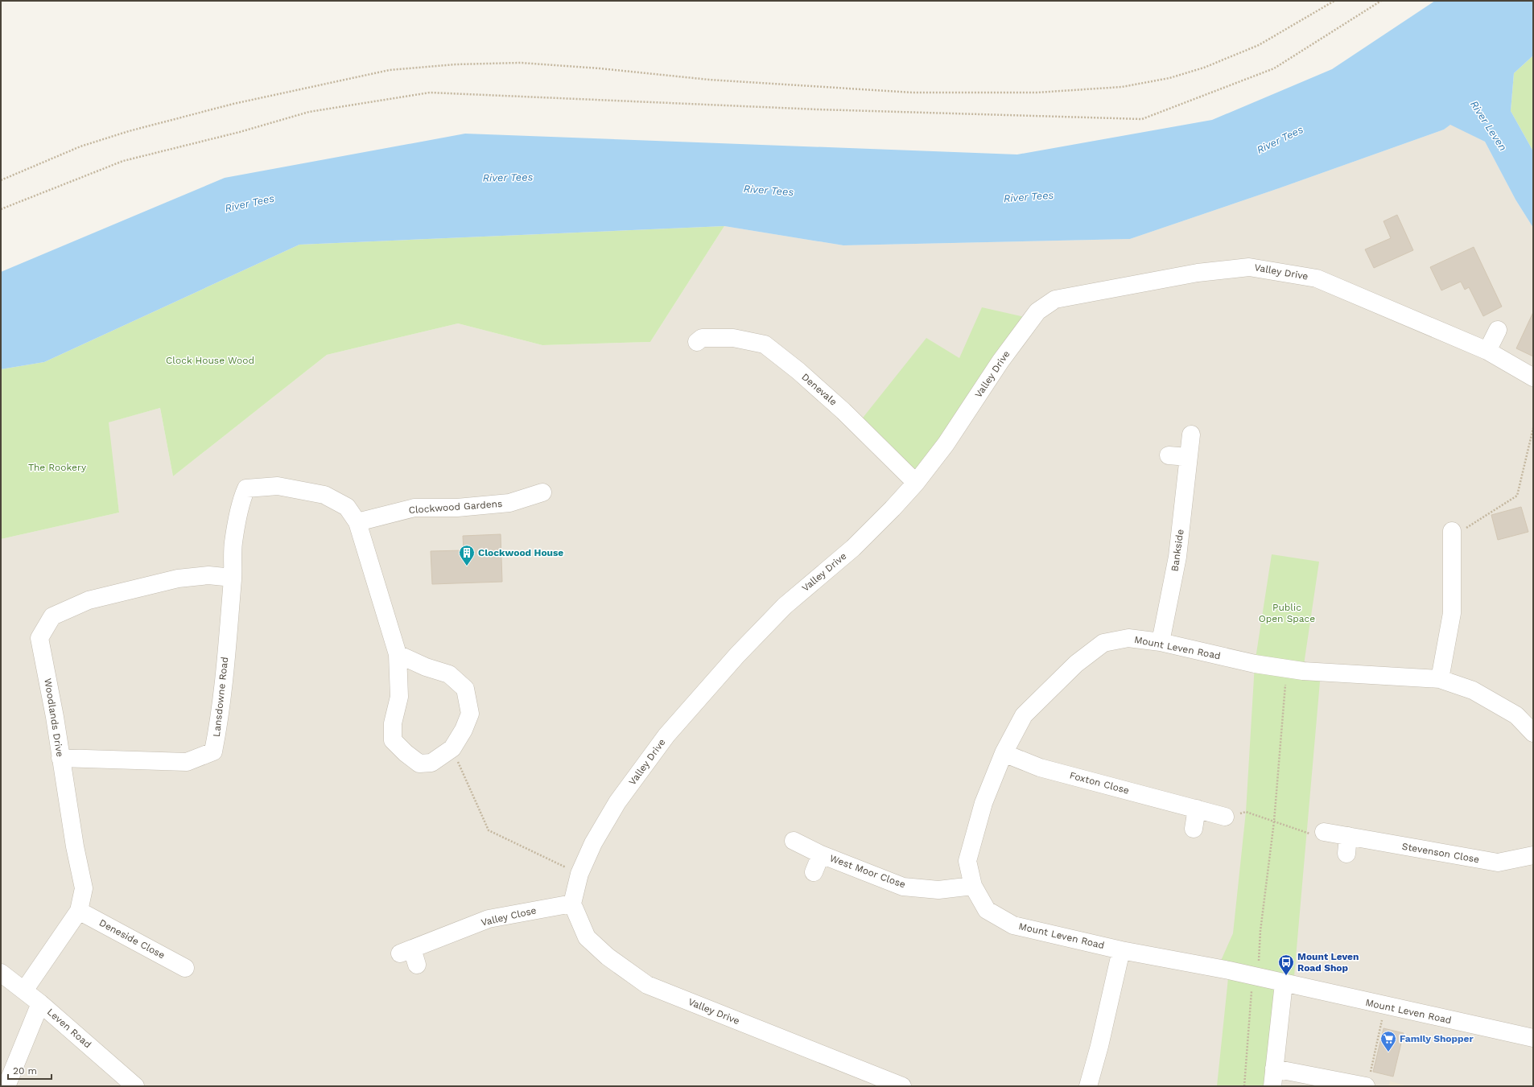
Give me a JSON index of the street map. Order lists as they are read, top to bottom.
{
  "streets": {
    "street": [
      "Valley Drive",
      "Denevale",
      "Clockwood Gardens",
      "Bankside",
      "Mount Leven Road",
      "Lansdowne Road",
      "Woodlands Drive",
      "Foxton Close",
      "Stevenson Close",
      "West Moor Close",
      "Valley Close",
      "Deneside Close",
      "Leven Road"
    ]
  },
  "crossings": [
    ["Valley Drive", "Denevale"],
    ["Valley Drive", "Valley Close"],
    ["Clockwood Gardens", "Lansdowne Road"],
    ["Bankside", "Mount Leven Road"],
    ["Mount Leven Road", "Foxton Close"],
    ["Mount Leven Road", "West Moor Close"],
    ["Lansdowne Road", "Woodlands Drive"],
    ["Woodlands Drive", "Deneside Close"],
    ["Woodlands Drive", "Leven Road"]
  ],
  "water": ["River Leven", "River Tees"],
  "parks": ["Clock House Wood", "The Rookery", "Public Open Space"],
  "places": {
    "building": ["Clockwood House"],
    "bus stop": ["Mount Leven Road Shop"],
    "supermarket": ["Family Shopper"]
  },
  "scale_bar": "20 m"
}
